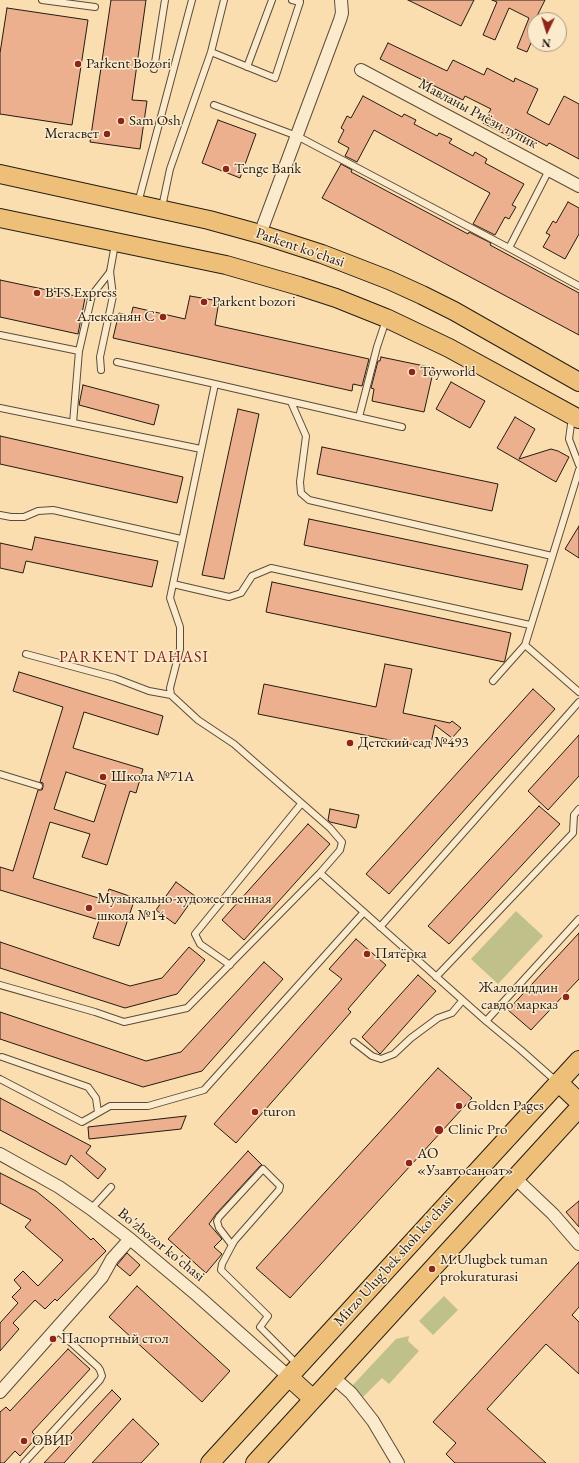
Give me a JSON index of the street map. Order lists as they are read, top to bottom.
{
  "streets": {
    "main road": ["Parkent ko'chasi", "Mirzo Ulug'bek shoh ko'chasi"],
    "street": ["Мавланы Риёзи тупик", "Bo'zbozor ko'chasi"]
  },
  "crossings": [
    ["Bo'zbozor ko'chasi", "Mirzo Ulug'bek shoh ko'chasi"]
  ],
  "districts": ["PARKENT DAHASI"],
  "places": [
    "Parkent Bozori",
    "Sam Osh",
    "Мегасвет",
    "Tenge Bank",
    "BTS Express",
    "Parkent bozori",
    "Алексанян С",
    "Toyworld",
    "Детский сад №493",
    "Школа №71А",
    "Музыкально-художественная школа №14",
    "Пятёрка",
    "Жалолиддин савдо марказ",
    "Golden Pages",
    "turon",
    "Clinic Pro",
    "АО «Узавтосаноат»",
    "M.Ulugbek tuman prokuraturasi",
    "Паспортный стол",
    "ОВИР"
  ],
  "north": "bottom"
}
